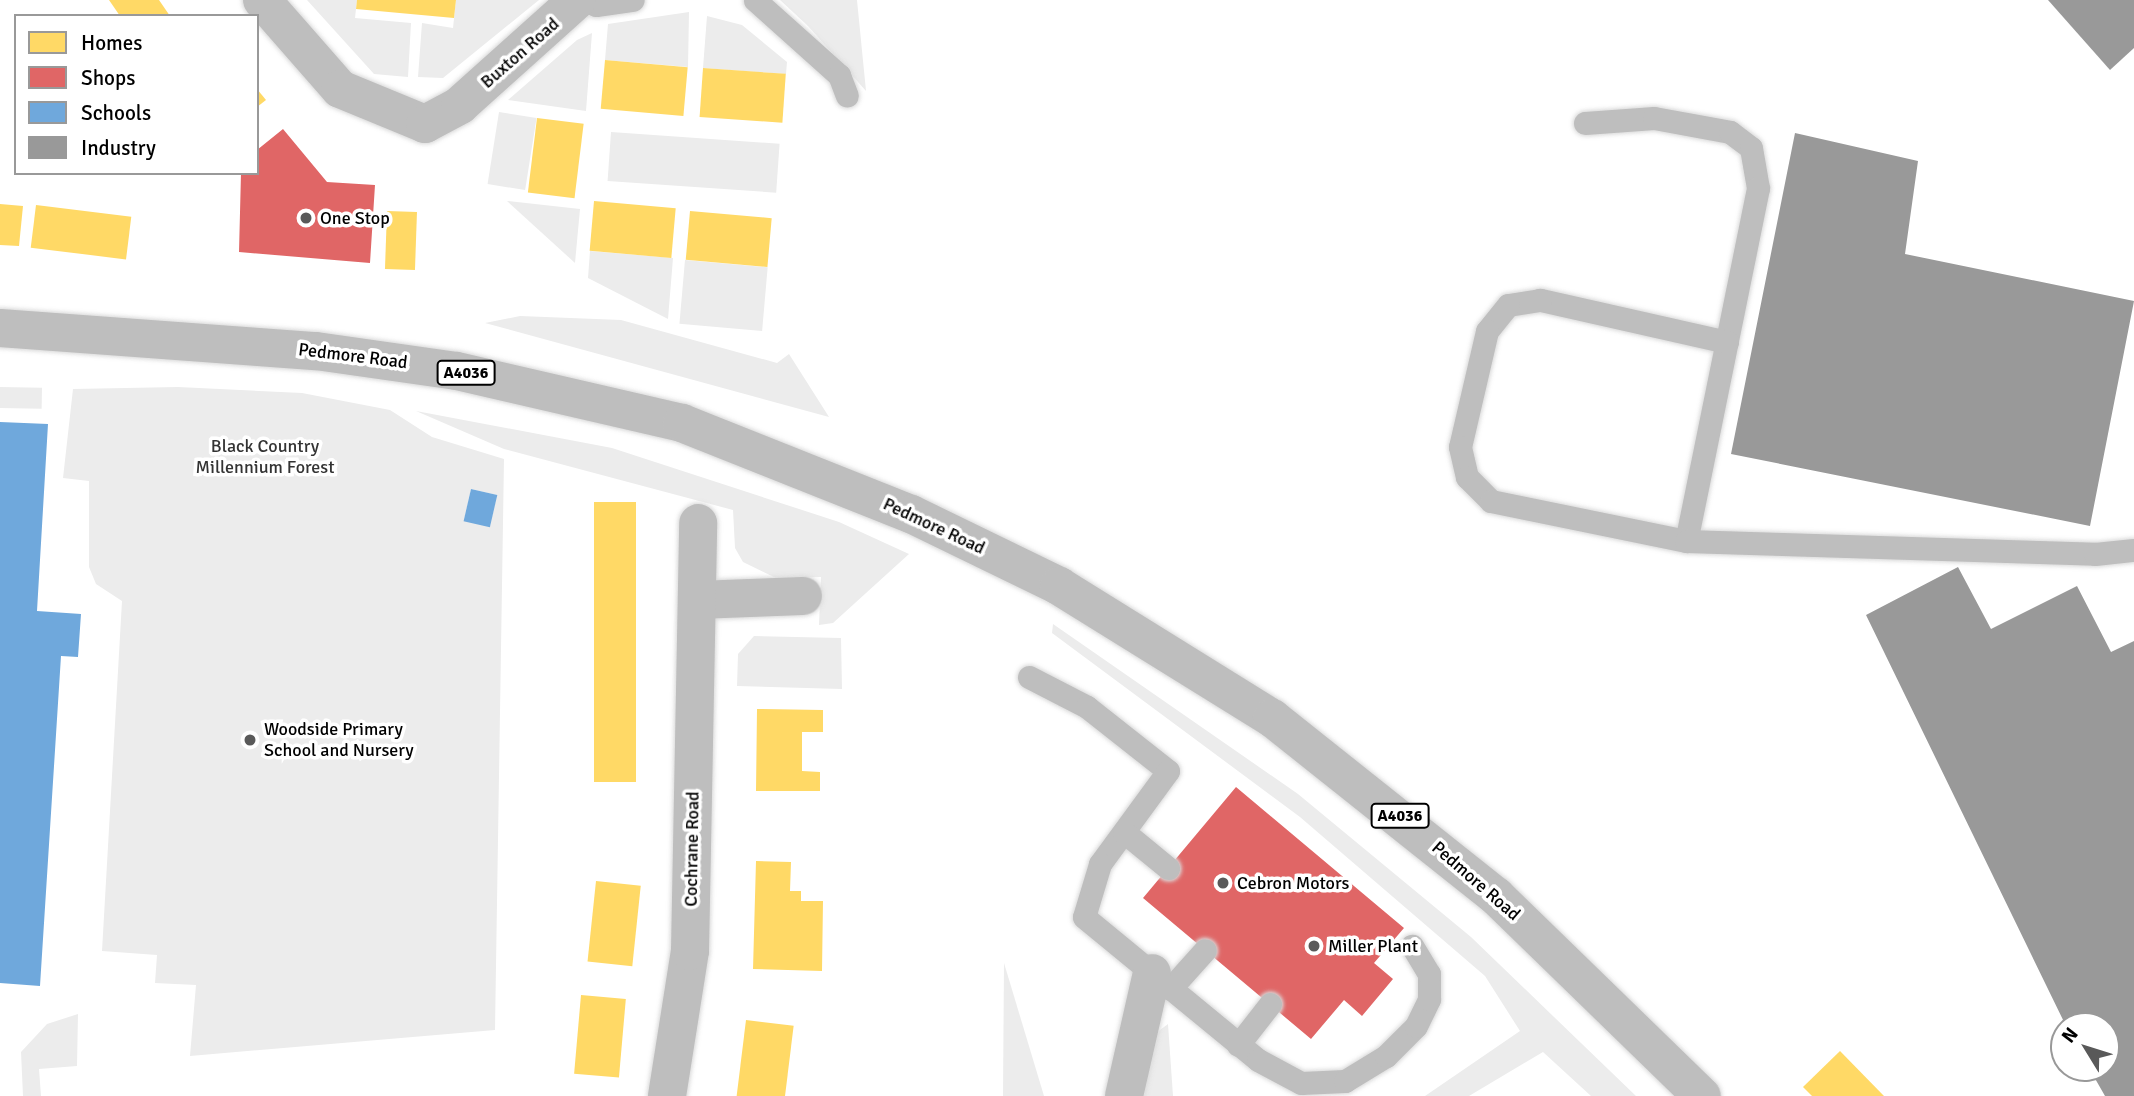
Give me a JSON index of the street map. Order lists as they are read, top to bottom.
{
  "streets": {
    "main road": [
      "Buxton Road",
      "Pedmore Road",
      "A4036",
      "Cochrane Road"
    ]
  },
  "parks": ["Black Country Millennium Forest"],
  "places": [
    "One Stop",
    "Woodside Primary School and Nursery",
    "Cebron Motors",
    "Miller Plant"
  ],
  "legend": [
    "Homes",
    "Shops",
    "Schools",
    "Industry"
  ],
  "north": "top left"
}
